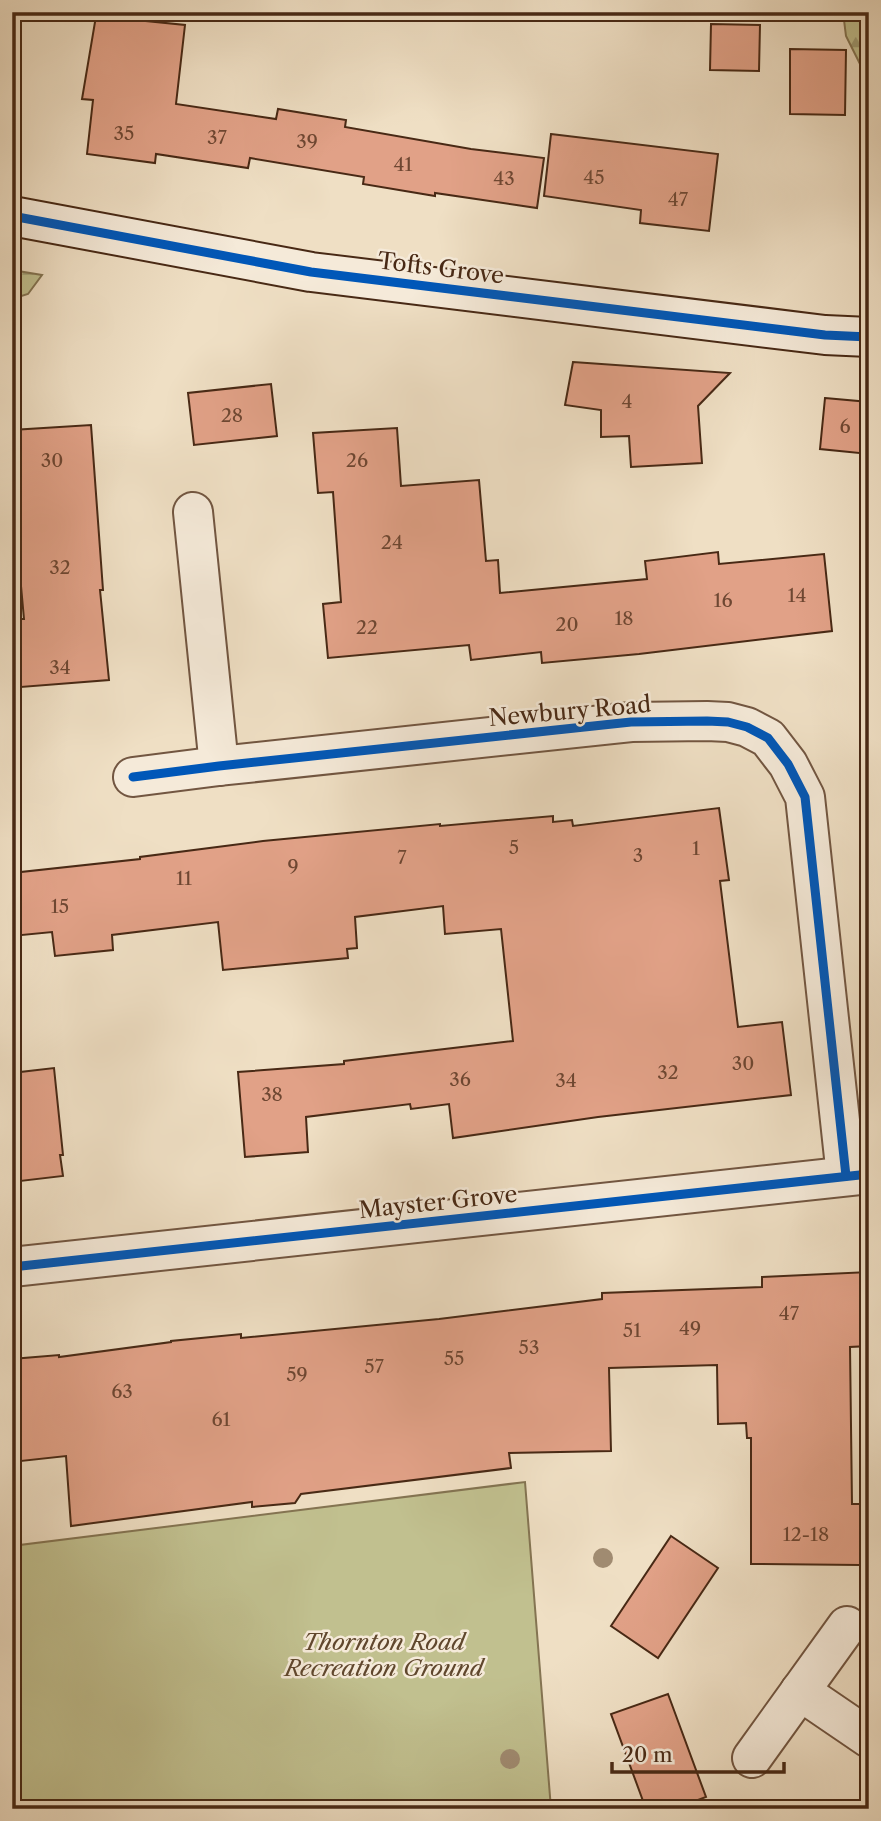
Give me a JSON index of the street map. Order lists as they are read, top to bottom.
{
  "streets": {
    "street": ["Tofts Grove", "Newbury Road", "Mayster Grove"]
  },
  "crossings": [
    ["Newbury Road", "Mayster Grove"]
  ],
  "parks": ["Thornton Road Recreation Ground"],
  "house_numbers": [
    "35",
    "37",
    "39",
    "41",
    "45",
    "43",
    "47",
    "4",
    "28",
    "6",
    "30",
    "26",
    "24",
    "32",
    "14",
    "16",
    "18",
    "20",
    "22",
    "34",
    "5",
    "1",
    "3",
    "7",
    "9",
    "11",
    "15",
    "30",
    "32",
    "36",
    "34",
    "38",
    "47",
    "49",
    "51",
    "53",
    "55",
    "57",
    "59",
    "63",
    "61",
    "12-18"
  ],
  "scale_bar": "20 m"
}
